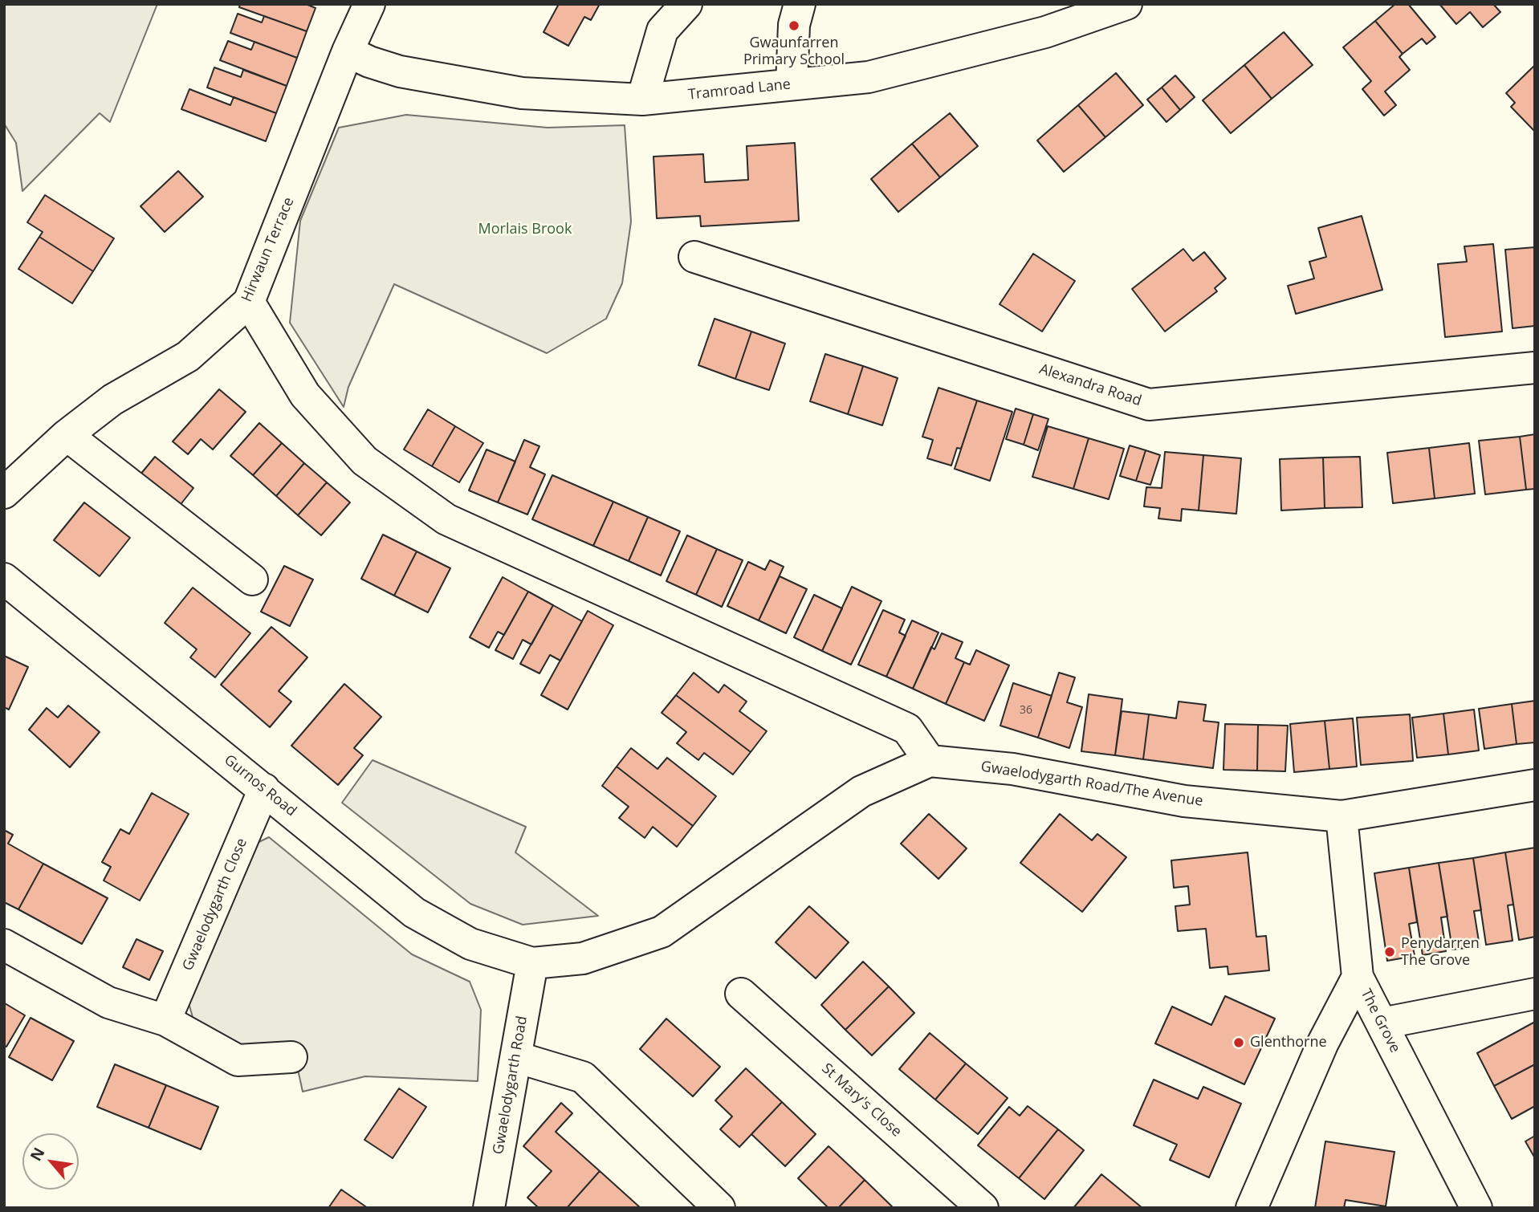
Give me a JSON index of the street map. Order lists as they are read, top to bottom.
{
  "streets": {
    "street": [
      "Tramroad Lane",
      "Hirwaun Terrace",
      "Alexandra Road",
      "Gwaelodygarth Road/The Avenue",
      "Gurnos Road",
      "Gwaelodygarth Close",
      "The Grove",
      "Gwaelodygarth Road",
      "St Mary's Close"
    ]
  },
  "crossings": [
    ["Tramroad Lane", "Hirwaun Terrace"],
    ["Gwaelodygarth Road/The Avenue", "Gurnos Road"],
    ["Gwaelodygarth Road/The Avenue", "The Grove"],
    ["Gwaelodygarth Road/The Avenue", "Gwaelodygarth Road"],
    ["Gurnos Road", "Gwaelodygarth Close"],
    ["Gurnos Road", "Gwaelodygarth Road"]
  ],
  "parks": ["Morlais Brook"],
  "places": ["Gwaunfarren Primary School", "Penydarren The Grove", "Glenthorne"],
  "house_numbers": ["36"],
  "north": "top left"
}
